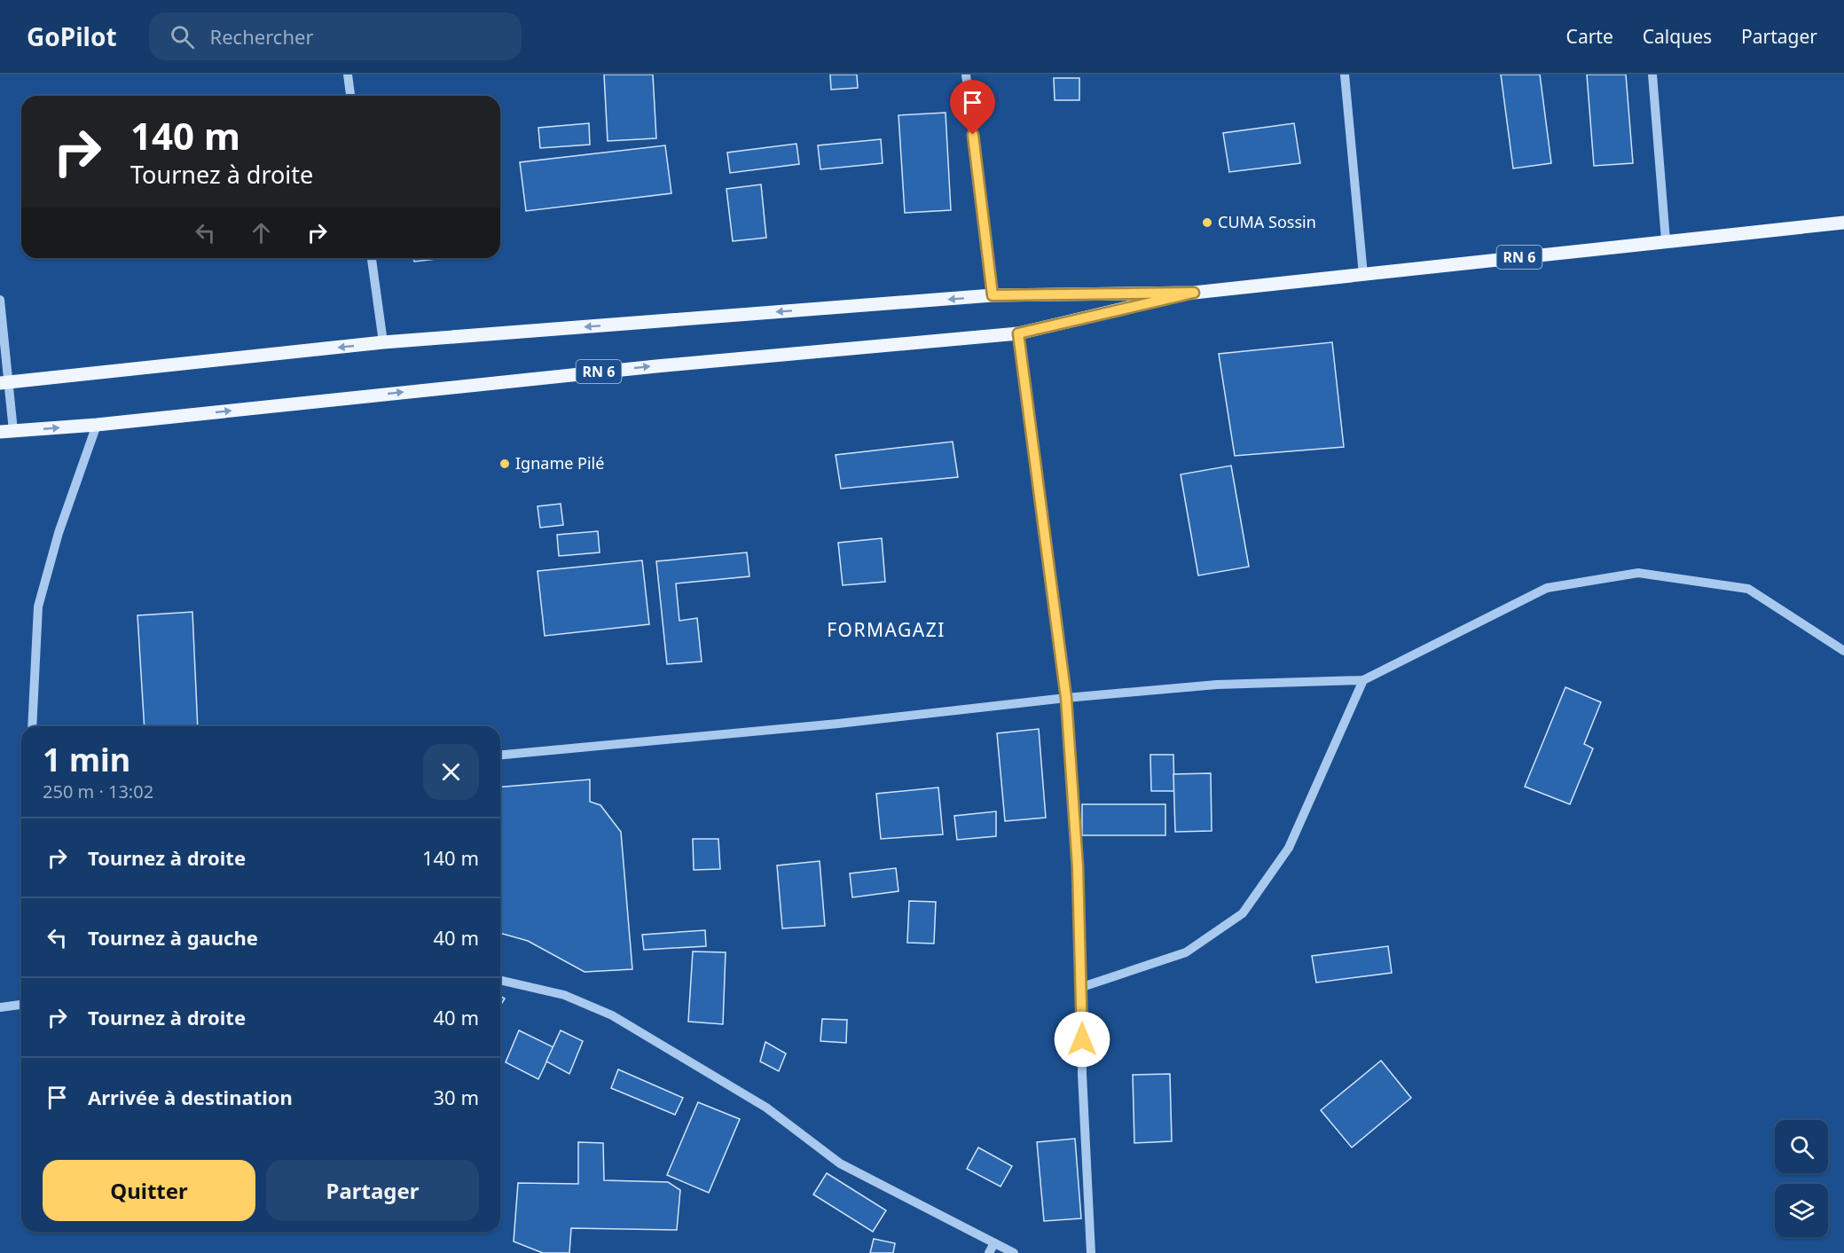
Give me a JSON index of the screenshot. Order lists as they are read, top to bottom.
{
  "streets": {
    "main road": ["RN 6"]
  },
  "districts": ["FORMAGAZI"],
  "places": ["CUMA Sossin", "Igname Pilé"],
  "page": {
    "header": "GoPilot",
    "search": "Rechercher",
    "nav": ["Carte", "Calques", "Partager"],
    "turn": ["140 m", "Tournez à droite"],
    "heading": ["1 min", "250 m · 13:02"],
    "list": [
      {
        "name": "Tournez à droite",
        "value": "140 m"
      },
      {
        "name": "Tournez à gauche",
        "value": "40 m"
      },
      {
        "name": "Tournez à droite",
        "value": "40 m"
      },
      {
        "name": "Arrivée à destination",
        "value": "30 m"
      }
    ],
    "buttons": ["Quitter", "Partager"]
  }
}
